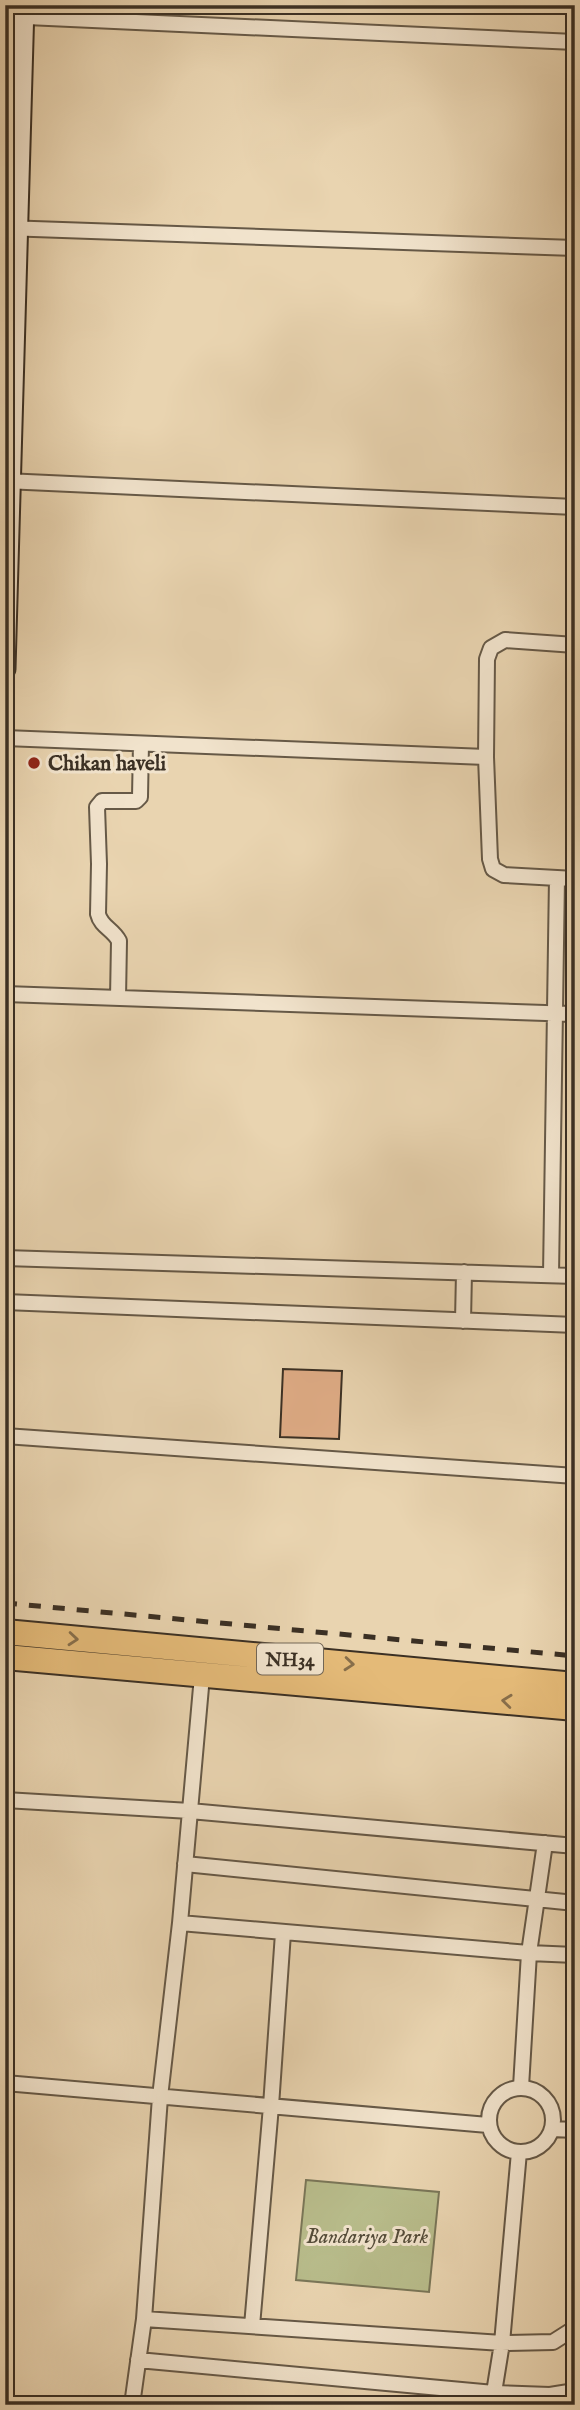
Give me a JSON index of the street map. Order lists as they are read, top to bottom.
{
  "streets": {
    "highway": ["NH34"]
  },
  "parks": ["Bandariya Park"],
  "places": ["Chikan haveli"]
}
